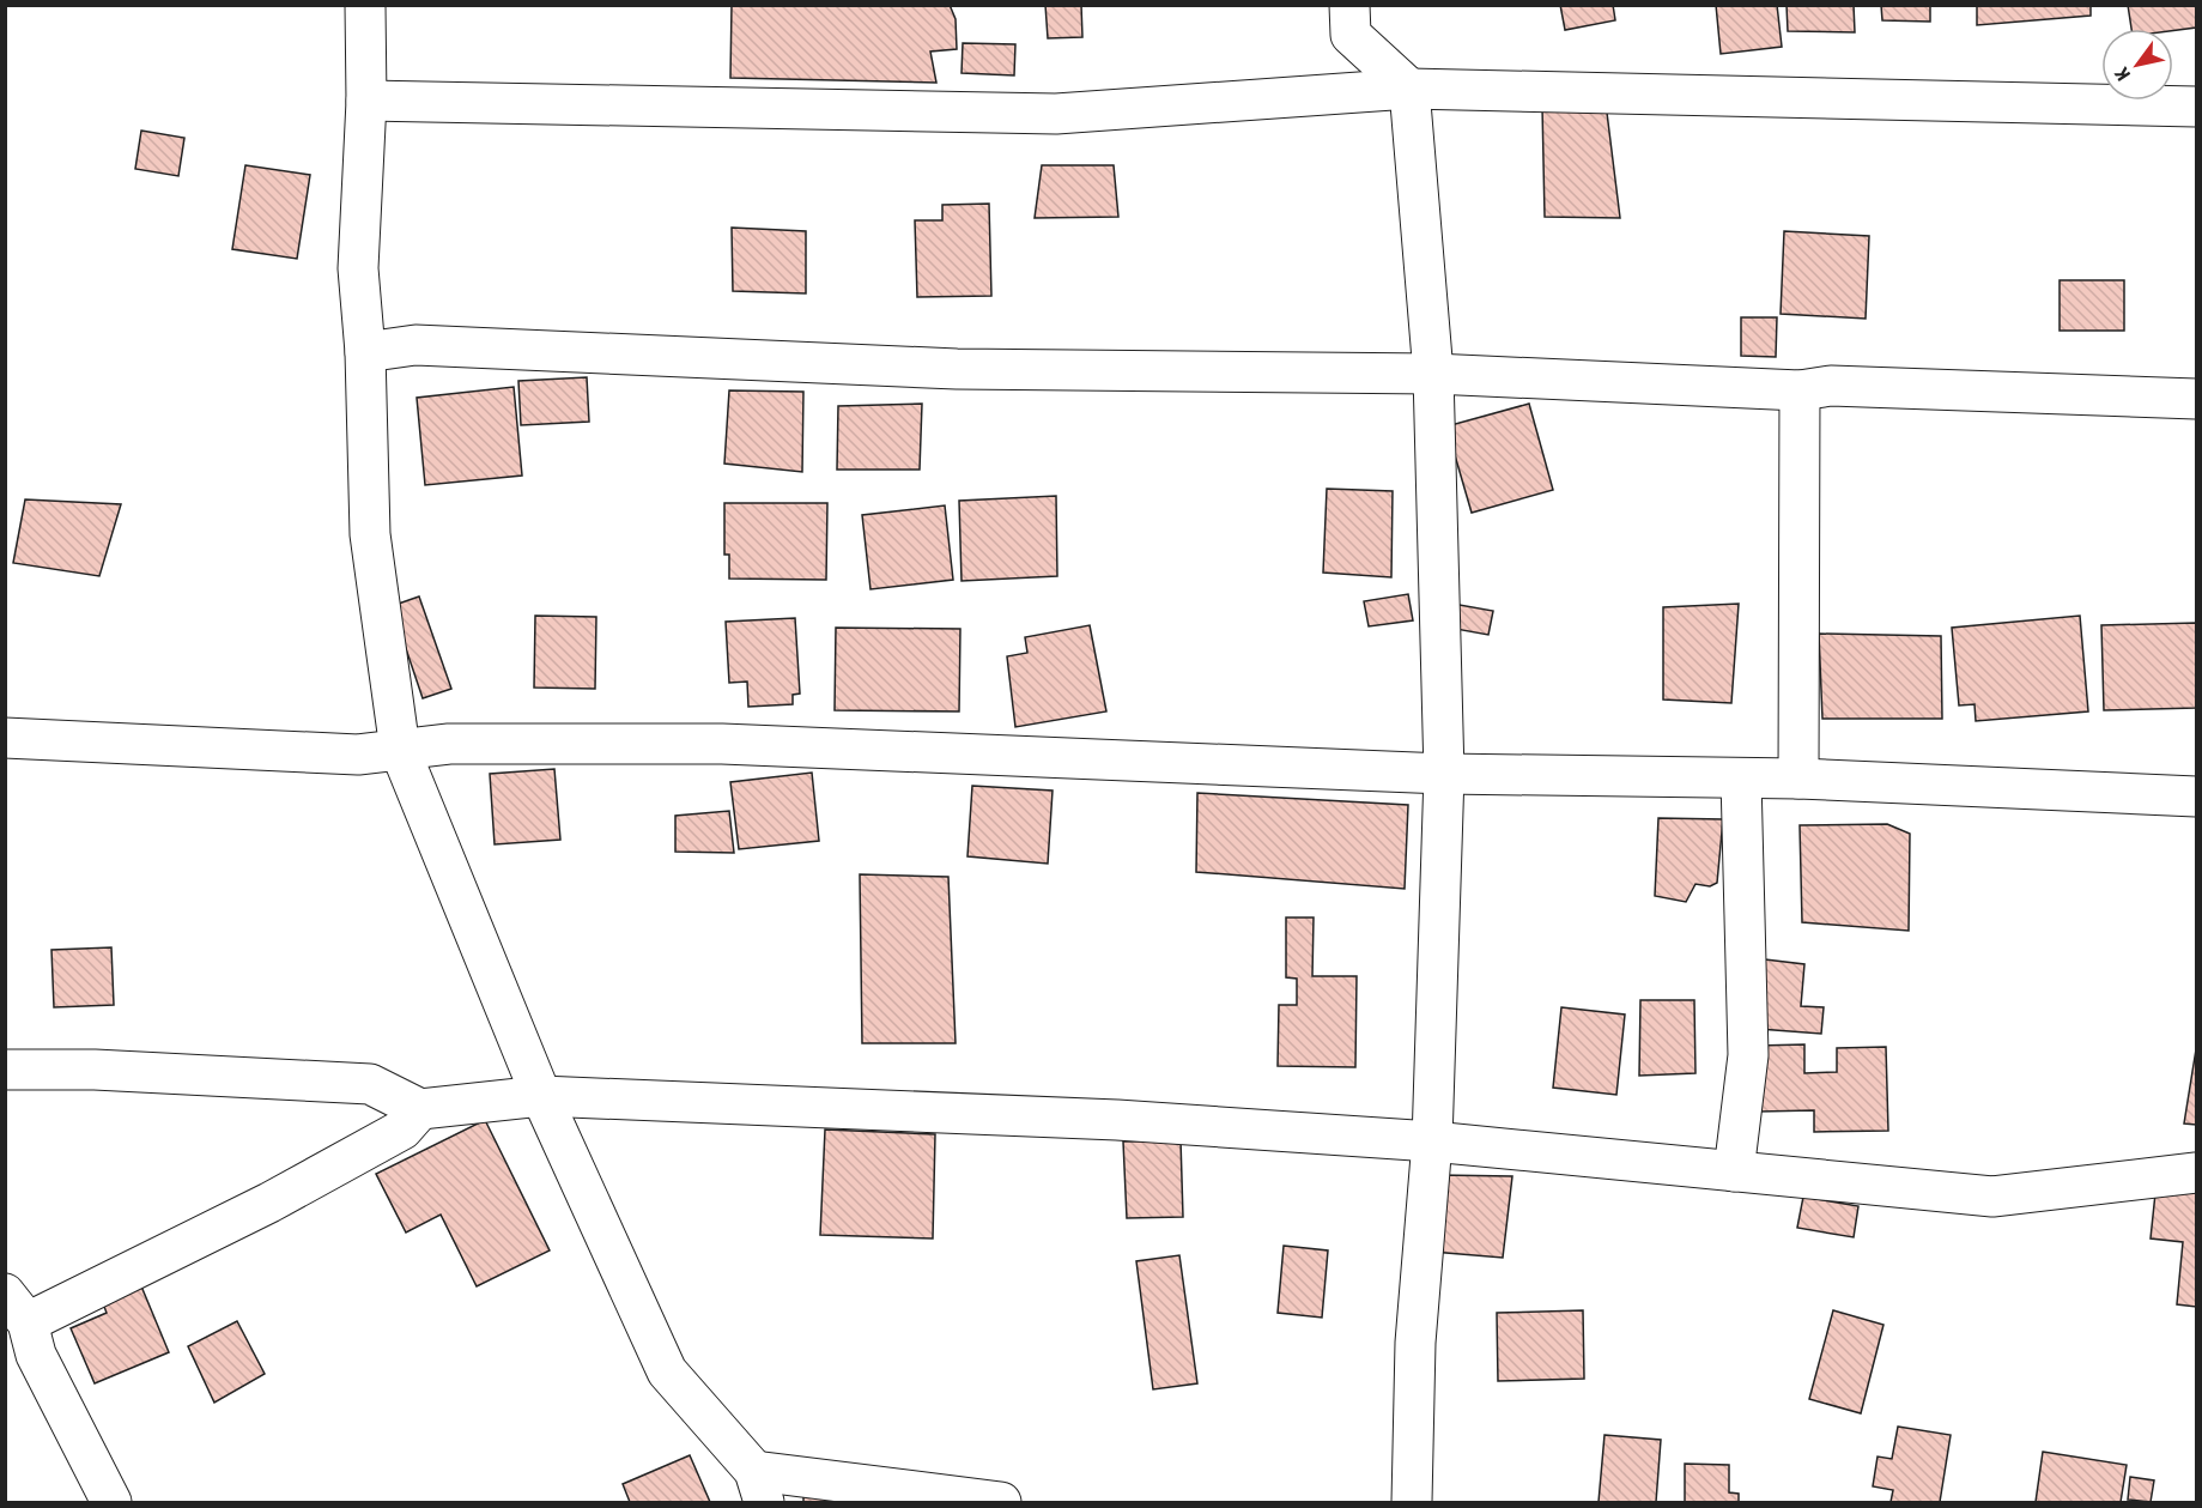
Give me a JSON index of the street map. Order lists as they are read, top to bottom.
{
  "north": "bottom left"
}
